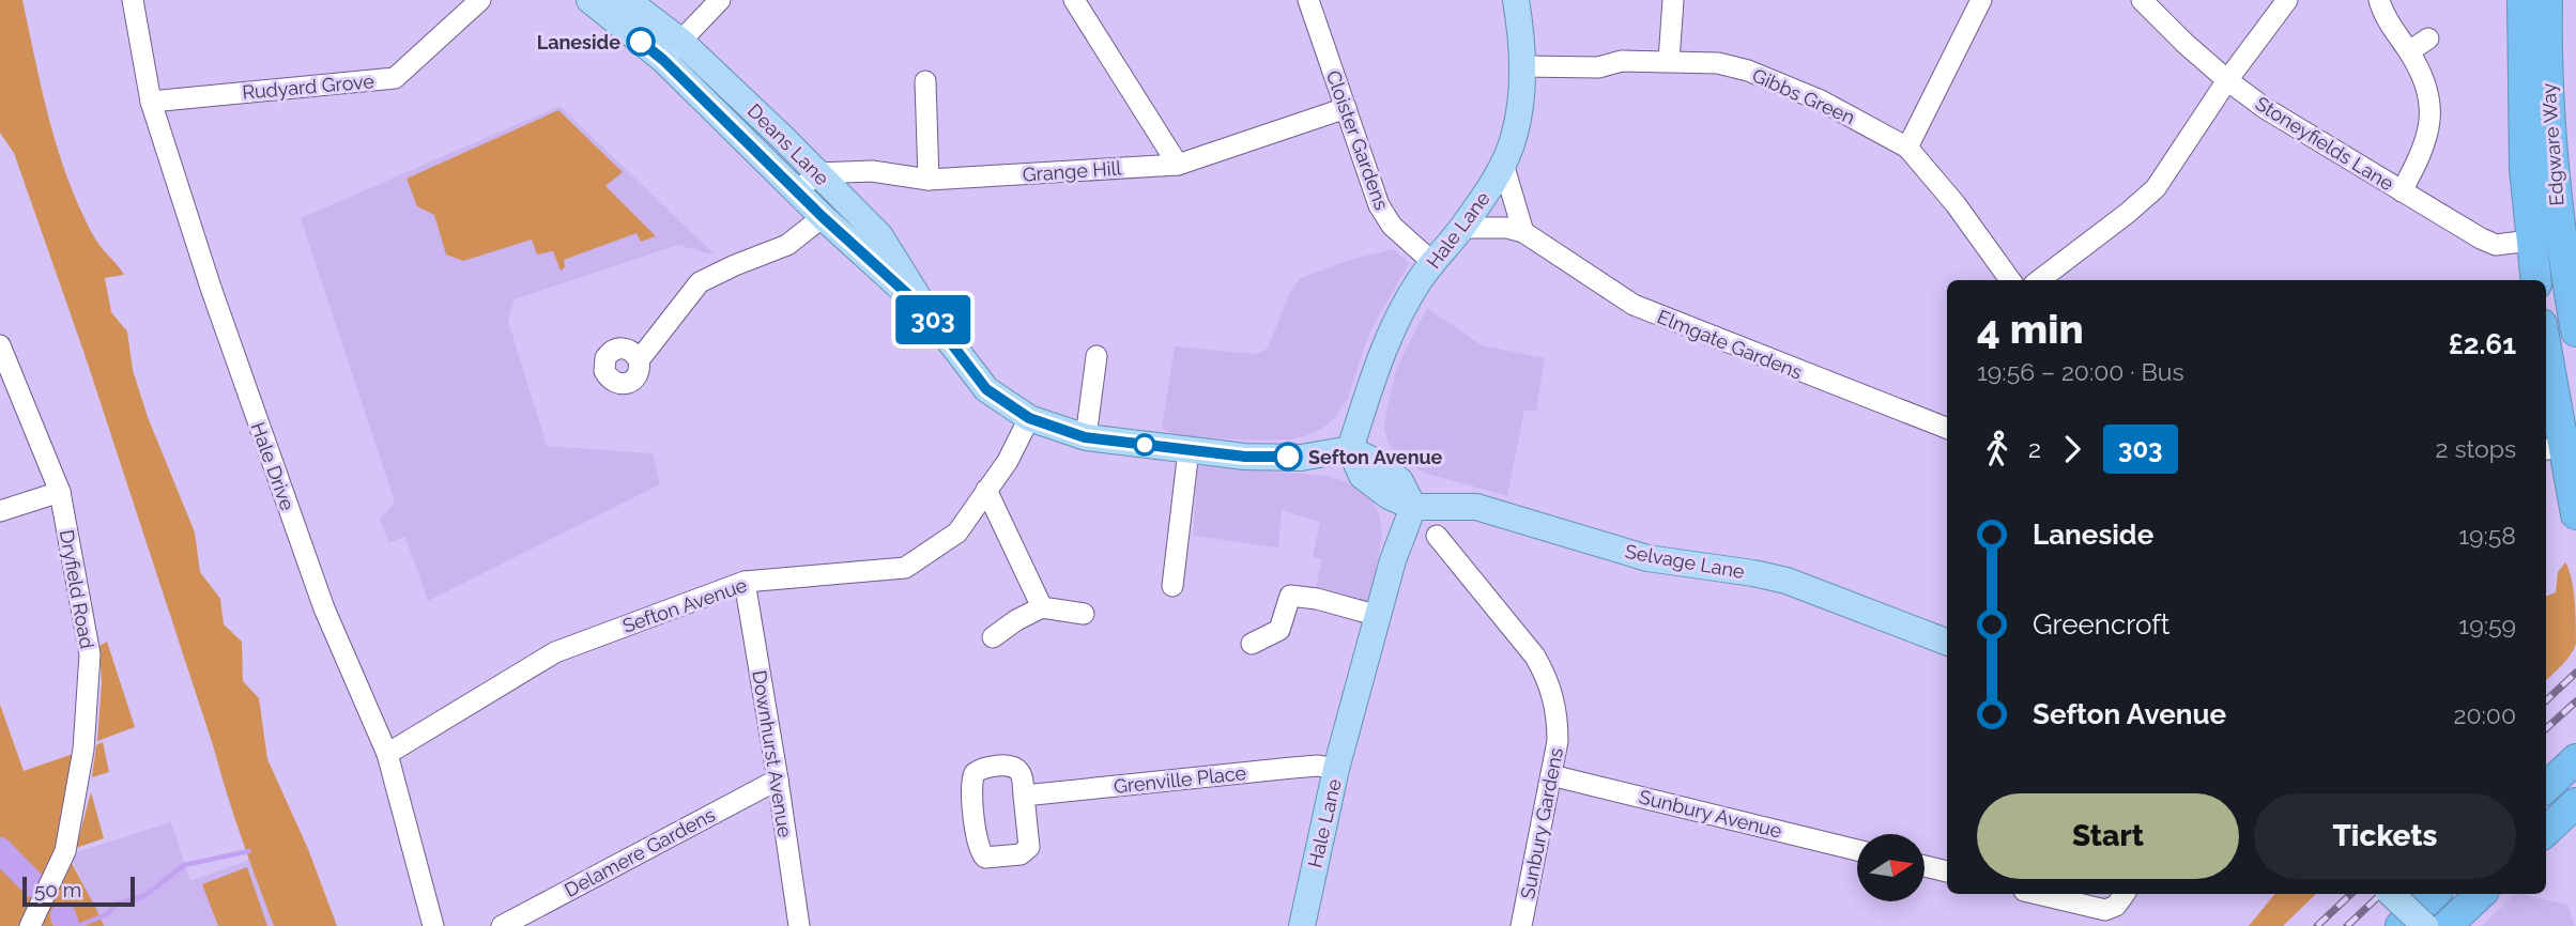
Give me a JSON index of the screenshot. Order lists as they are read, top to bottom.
{
  "streets": {
    "highway": ["Edgware Way"],
    "main road": ["Deans Lane", "Hale Lane", "Selvage Lane"],
    "street": [
      "Rudyard Grove",
      "Gibbs Green",
      "Cloister Gardens",
      "Stoneyfields Lane",
      "Grange Hill",
      "Elmgate Gardens",
      "Hale Drive",
      "Dryfield Road",
      "Sefton Avenue",
      "Downhurst Avenue",
      "Grenville Place",
      "Sunbury Avenue",
      "Sunbury Gardens",
      "Delamere Gardens"
    ]
  },
  "crossings": [
    ["Rudyard Grove", "Hale Drive"],
    ["Gibbs Green", "Hale Lane"],
    ["Cloister Gardens", "Grange Hill"],
    ["Cloister Gardens", "Hale Lane"],
    ["Stoneyfields Lane", "Edgware Way"],
    ["Deans Lane", "Grange Hill"],
    ["Deans Lane", "Hale Lane"],
    ["Deans Lane", "Sefton Avenue"],
    ["Hale Lane", "Elmgate Gardens"],
    ["Hale Lane", "Selvage Lane"],
    ["Hale Lane", "Grenville Place"],
    ["Hale Drive", "Sefton Avenue"],
    ["Sefton Avenue", "Downhurst Avenue"],
    ["Downhurst Avenue", "Delamere Gardens"],
    ["Sunbury Avenue", "Sunbury Gardens"]
  ],
  "places": ["Laneside", "Sefton Avenue"],
  "lines": ["bus line 303"],
  "scale_bar": "50 m",
  "north": "right",
  "page": {
    "on_map": "303",
    "heading": ["4 min", "19:56 – 20:00 · Bus", "£2.61"],
    "legs": ["2", "303", "2 stops"],
    "list": [
      {
        "name": "Laneside",
        "value": "19:58"
      },
      {
        "name": "Greencroft",
        "value": "19:59"
      },
      {
        "name": "Sefton Avenue",
        "value": "20:00"
      }
    ],
    "buttons": ["Start", "Tickets"],
    "scale": "50 m"
  }
}
